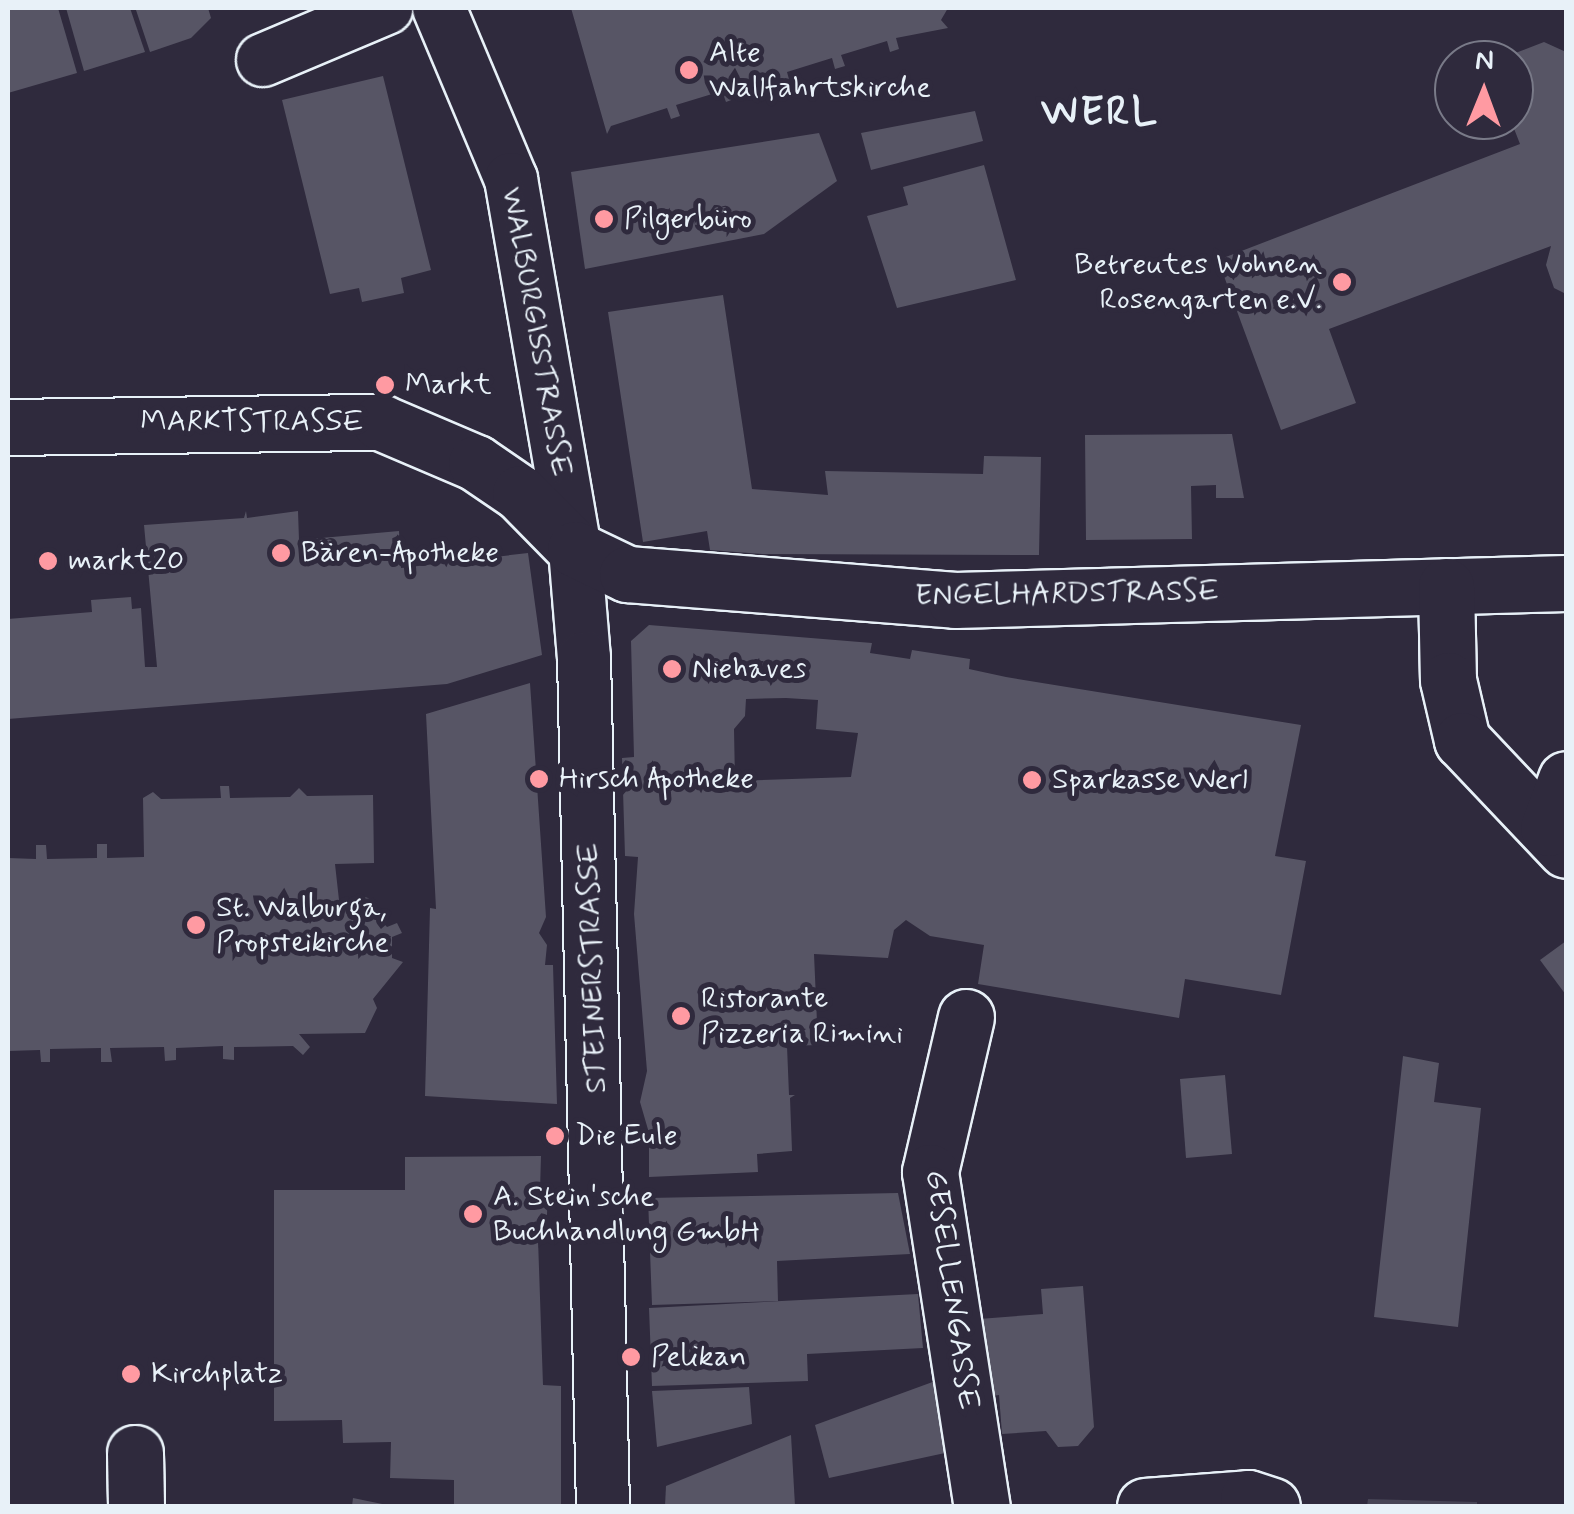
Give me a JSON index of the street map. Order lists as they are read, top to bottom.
{
  "streets": {
    "street": [
      "WALBURGISSTRASSE",
      "MARKTSTRASSE",
      "ENGELHARDSTRASSE",
      "STEINERSTRASSE",
      "GESELLENGASSE"
    ]
  },
  "crossings": [
    ["WALBURGISSTRASSE", "MARKTSTRASSE"],
    ["WALBURGISSTRASSE", "ENGELHARDSTRASSE"],
    ["WALBURGISSTRASSE", "STEINERSTRASSE"],
    ["MARKTSTRASSE", "ENGELHARDSTRASSE"],
    ["MARKTSTRASSE", "STEINERSTRASSE"],
    ["ENGELHARDSTRASSE", "STEINERSTRASSE"]
  ],
  "districts": ["WERL"],
  "places": [
    "Alte Wallfahrtskirche",
    "Pilgerbüro",
    "Betreutes Wohnen Rosengarten e.V.",
    "Markt",
    "Bären-Apotheke",
    "markt20",
    "Niehaves",
    "Hirsch Apotheke",
    "Sparkasse Werl",
    "St. Walburga, Propsteikirche",
    "Ristorante Pizzeria Rimini",
    "Die Eule",
    "A. Stein'sche Buchhandlung GmbH",
    "Pelikan",
    "Kirchplatz"
  ],
  "north": "top"
}
